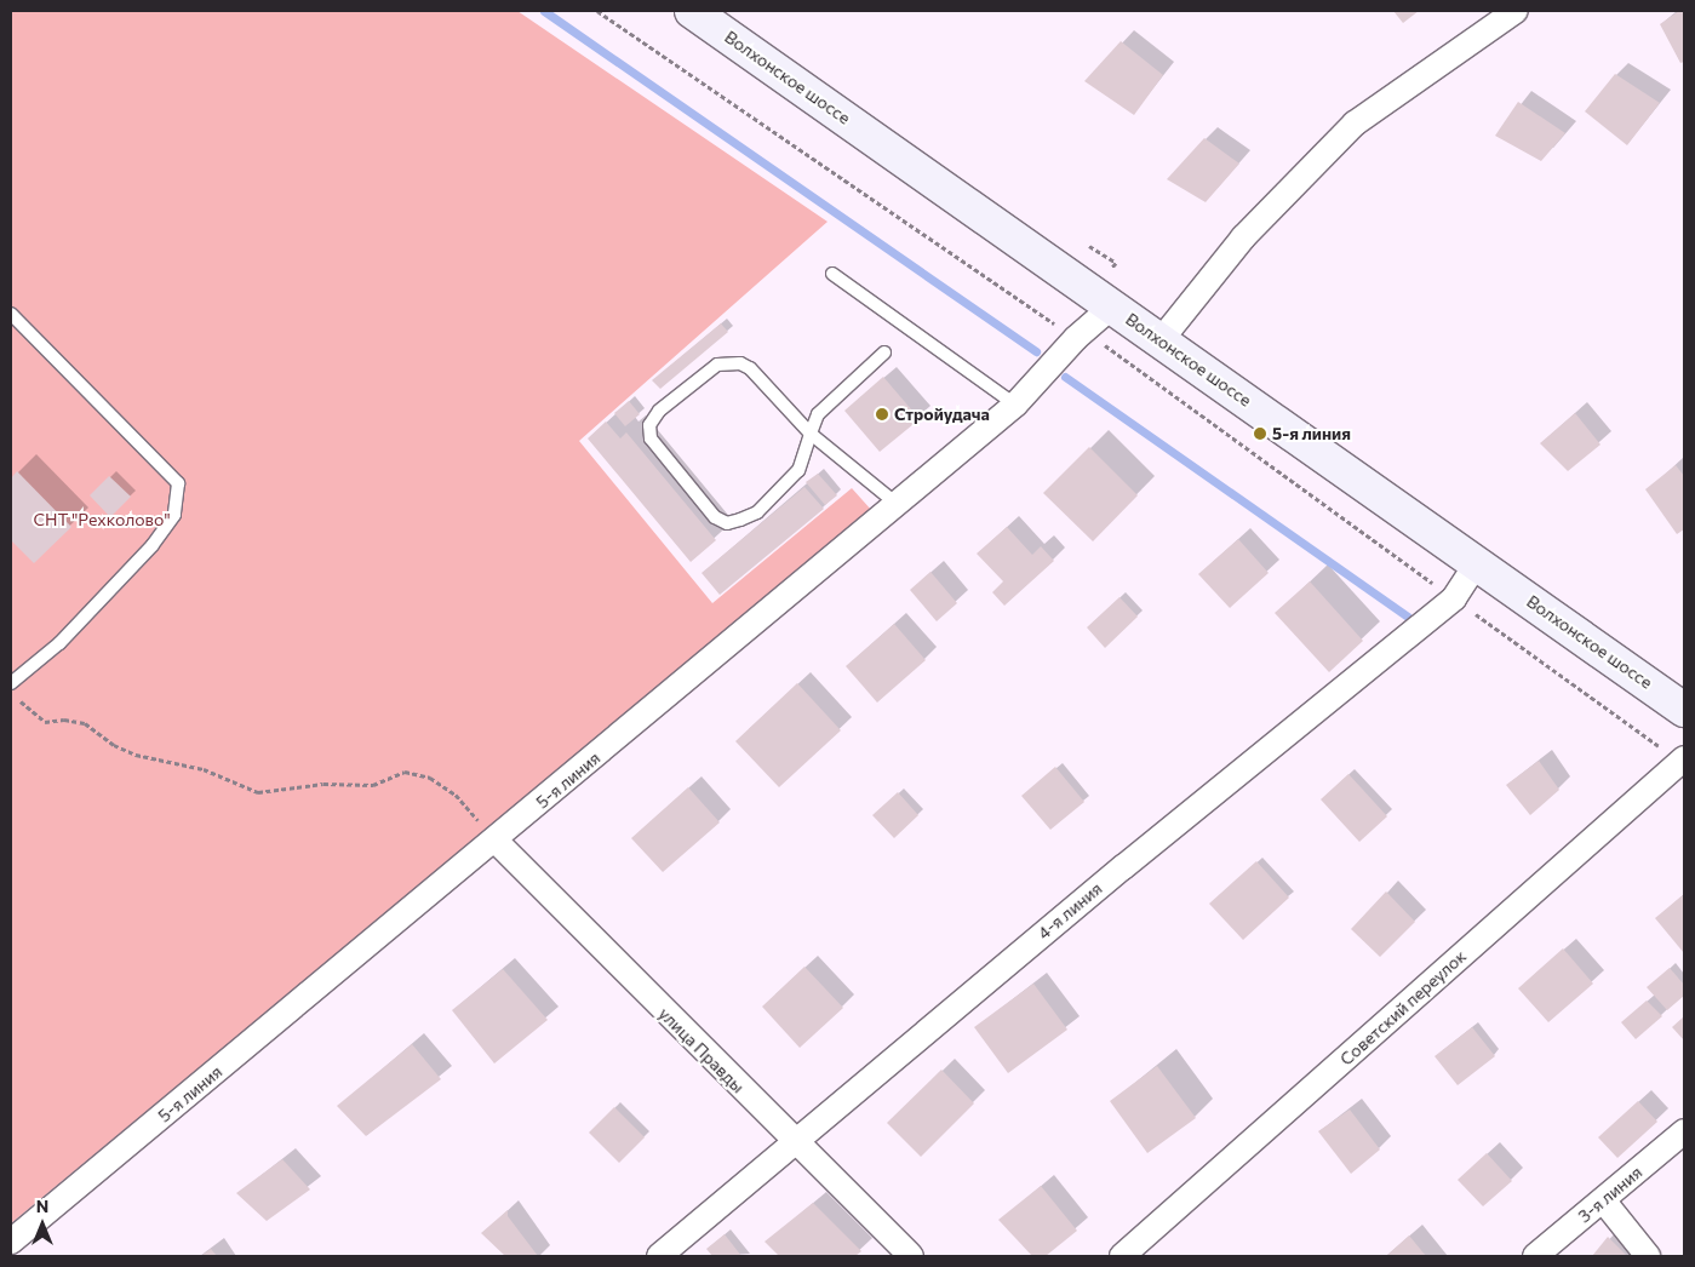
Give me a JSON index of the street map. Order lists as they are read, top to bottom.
{
  "streets": {
    "main road": ["Волхонское шоссе"],
    "street": [
      "5-я линия",
      "4-я линия",
      "Советский переулок",
      "улица Правды",
      "3-я линия"
    ]
  },
  "crossings": [
    ["Волхонское шоссе", "5-я линия"],
    ["Волхонское шоссе", "4-я линия"],
    ["5-я линия", "улица Правды"],
    ["4-я линия", "улица Правды"]
  ],
  "parks": ["СНТ \"Рехколово\""],
  "places": ["Стройудача", "5-я линия"],
  "north": "top"
}
